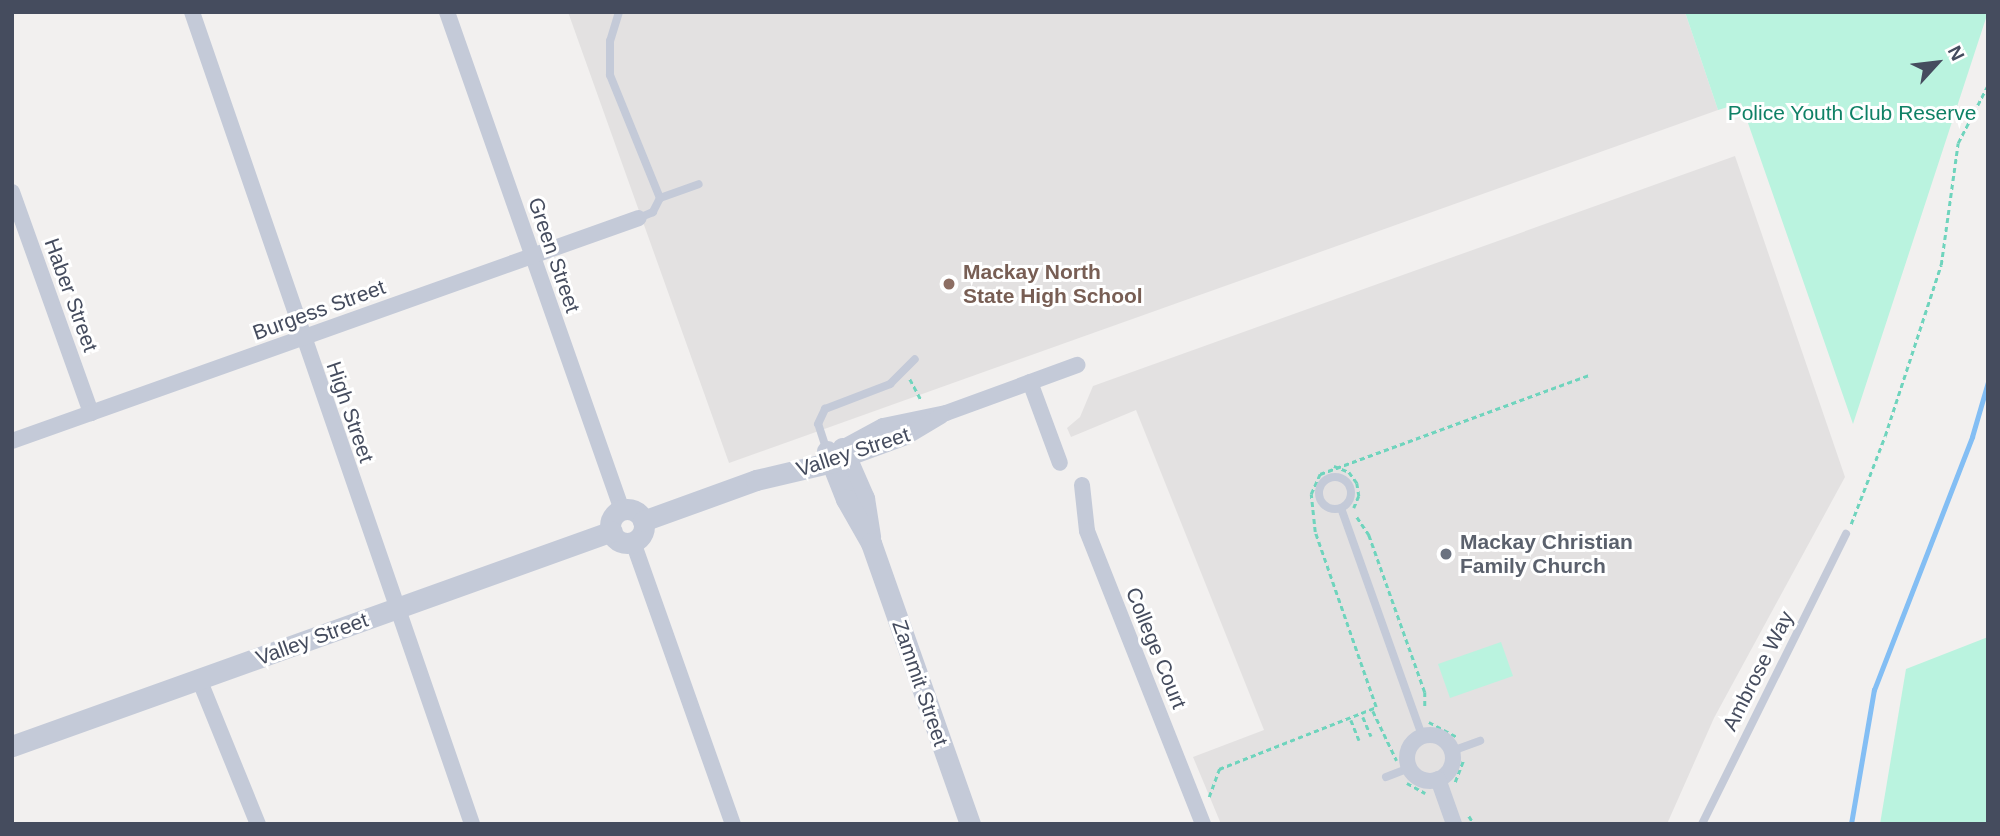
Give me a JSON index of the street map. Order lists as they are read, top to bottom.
{
  "streets": {
    "street": [
      "Green Street",
      "Haber Street",
      "Burgess Street",
      "High Street",
      "Valley Street",
      "College Court",
      "Zammit Street"
    ],
    "lane": ["Ambrose Way"]
  },
  "crossings": [
    ["Green Street", "Burgess Street"],
    ["Green Street", "Valley Street"],
    ["Haber Street", "Burgess Street"],
    ["Burgess Street", "High Street"],
    ["High Street", "Valley Street"],
    ["Valley Street", "Zammit Street"]
  ],
  "parks": ["Police Youth Club Reserve"],
  "places": ["Mackay North State High School", "Mackay Christian Family Church"],
  "north": "top right"
}
